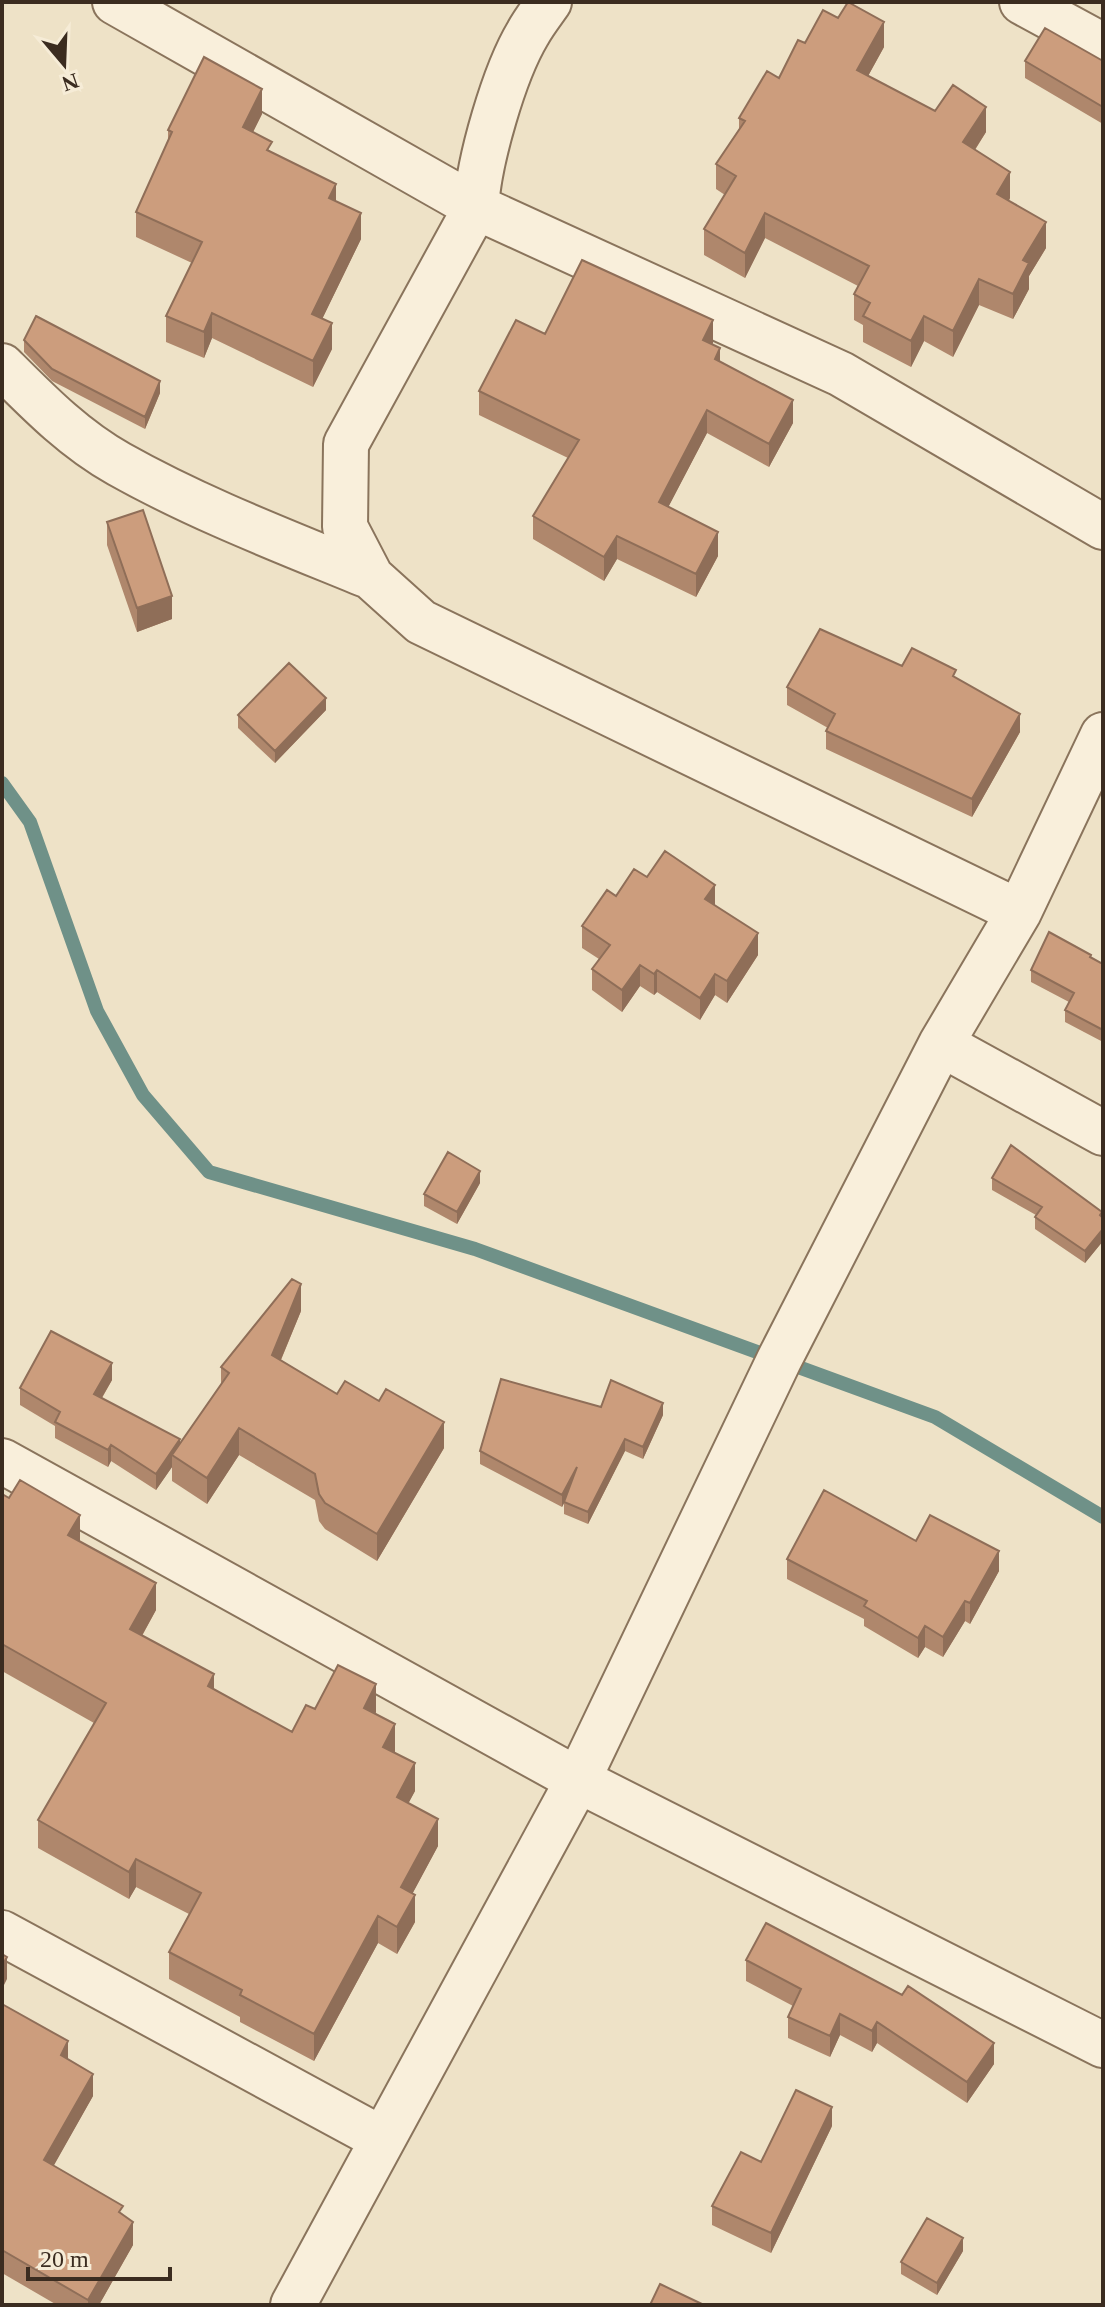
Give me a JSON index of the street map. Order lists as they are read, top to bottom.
{
  "scale_bar": "20 m",
  "north": "bottom"
}
